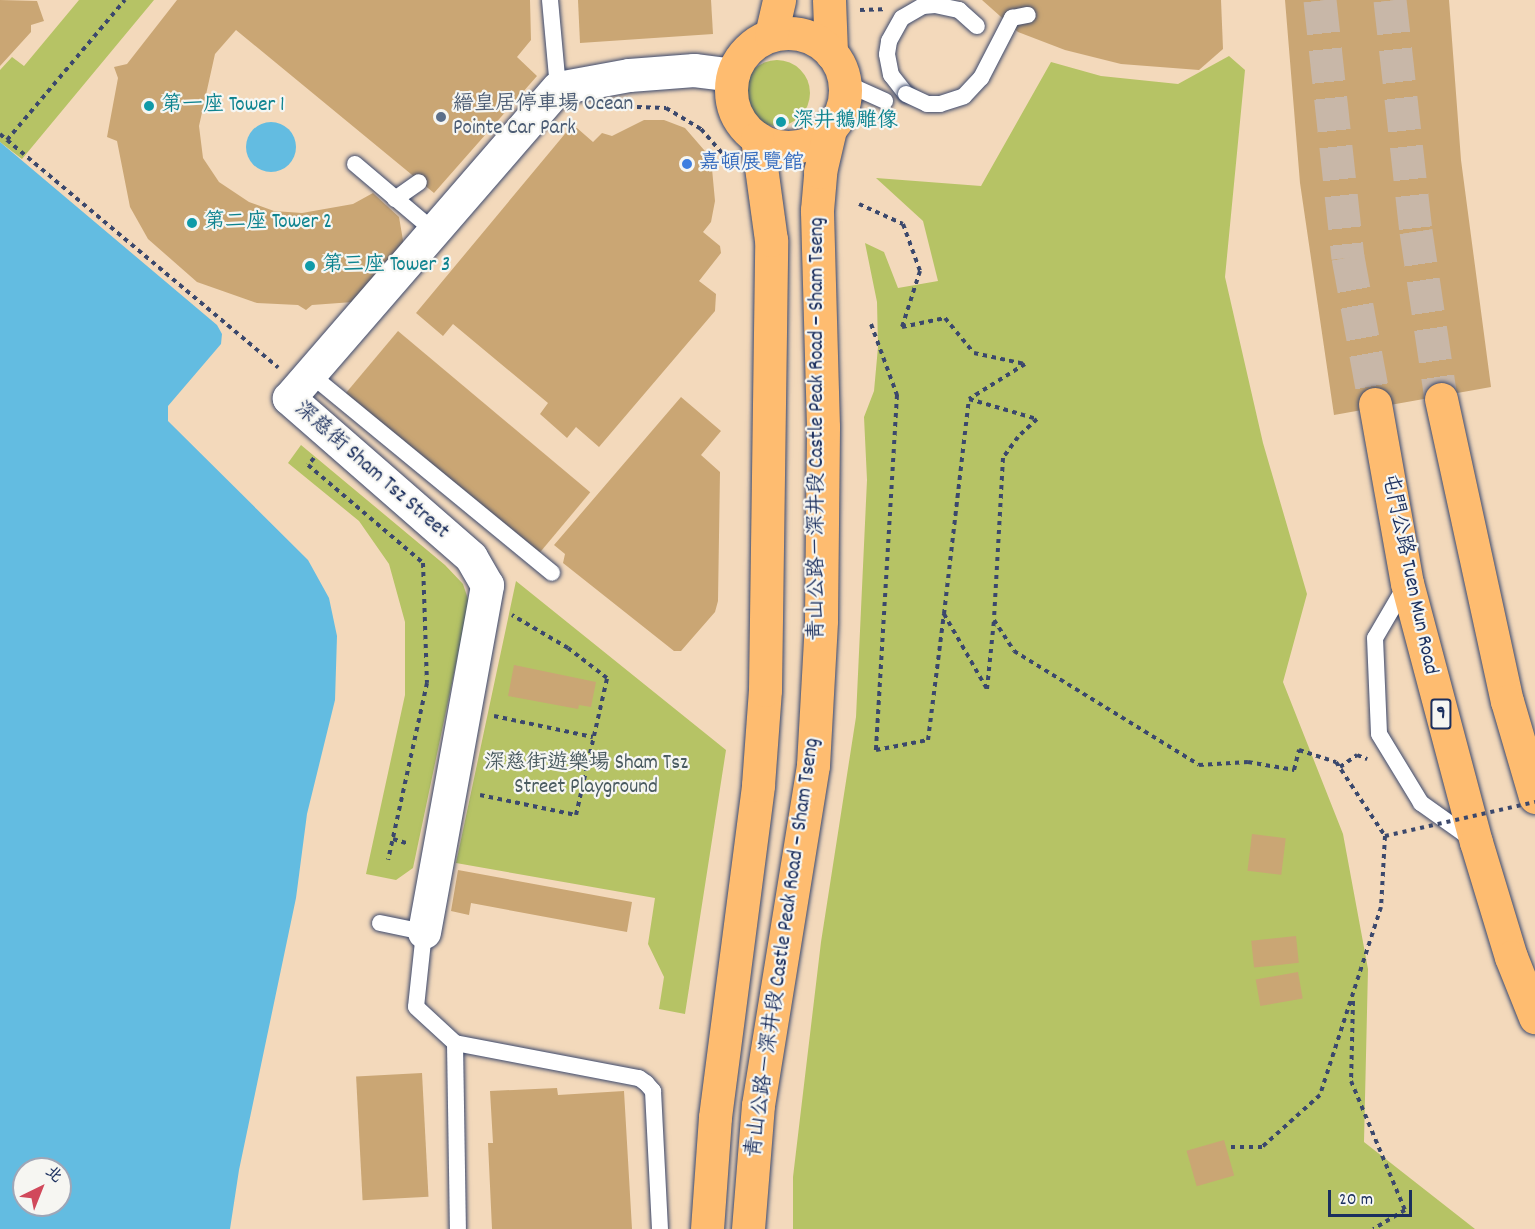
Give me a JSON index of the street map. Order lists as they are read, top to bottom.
{
  "streets": {
    "main road": ["青山公路－深井段 Castle Peak Road – Sham Tseng", "屯門公路 Tuen Mun Road", "9"],
    "street": ["深慈街 Sham Tsz Street"]
  },
  "parks": ["深慈街遊樂場 Sham Tsz Street Playground"],
  "places": [
    "第一座 Tower 1",
    "縉皇居停車場 Ocean Pointe Car Park",
    "深井鵝雕像",
    "嘉頓展覽館",
    "第二座 Tower 2",
    "第三座 Tower 3"
  ],
  "scale_bar": "20 m",
  "north": "top right"
}
